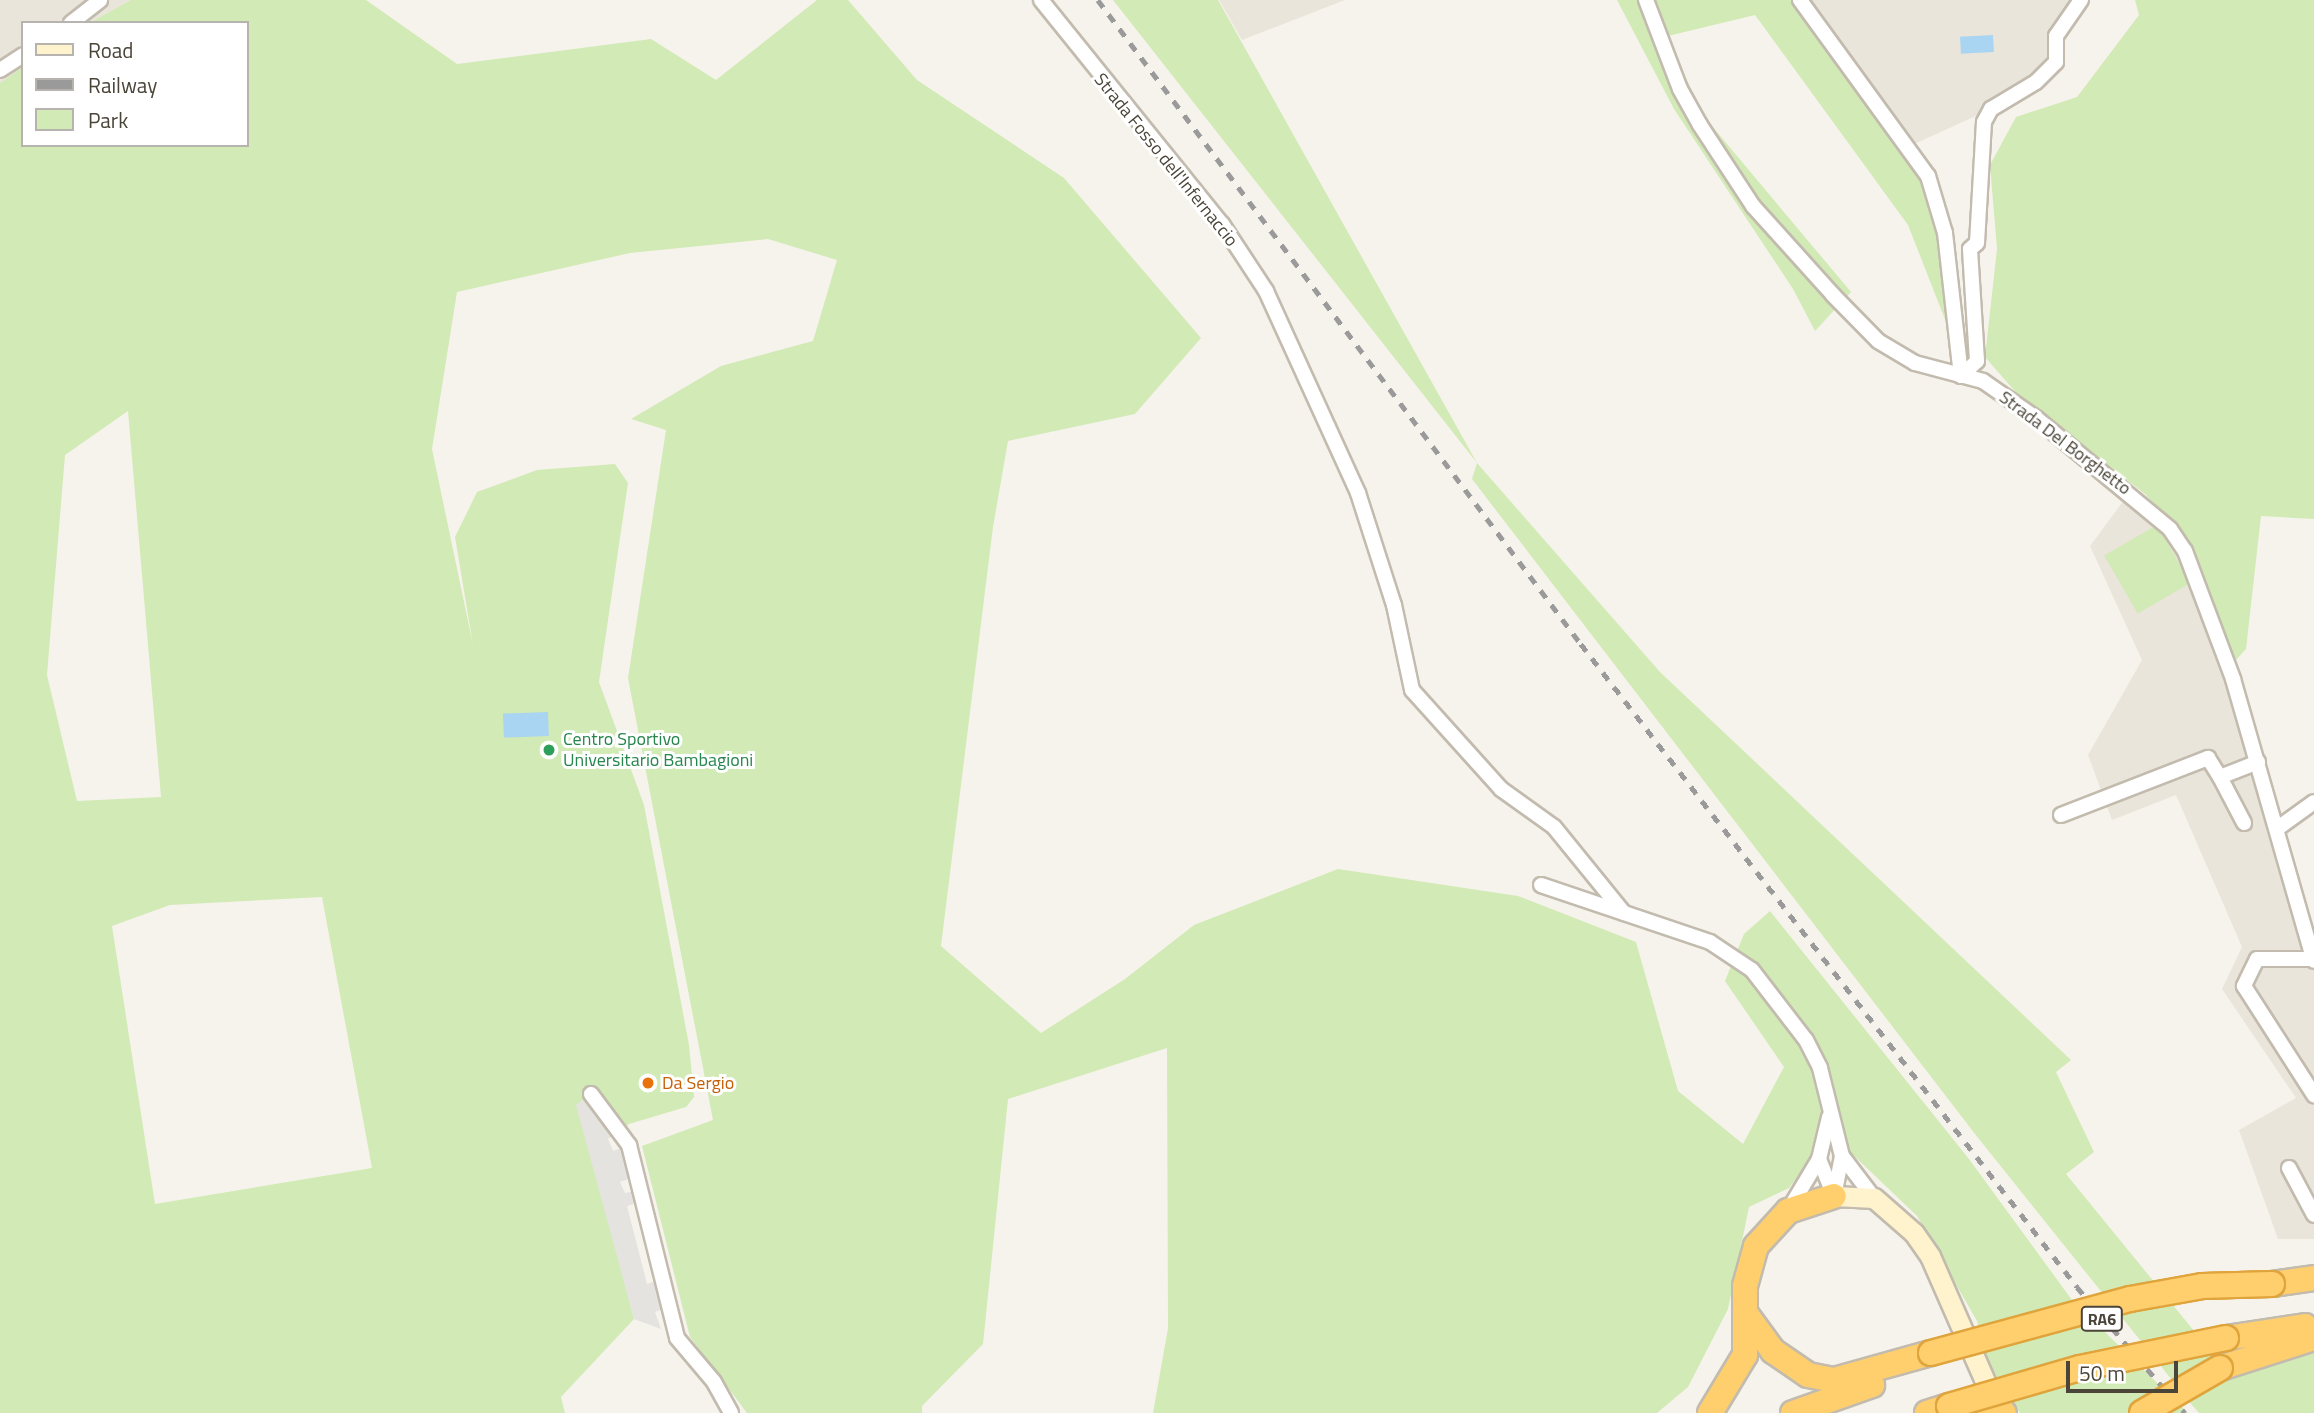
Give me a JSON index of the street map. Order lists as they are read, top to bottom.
{
  "streets": {
    "highway": ["RA6"],
    "street": ["Strada Fosso dell'Infernaccio", "Strada Del Borghetto"]
  },
  "places": ["Centro Sportivo Universitario Bambagioni", "Da Sergio"],
  "legend": ["Road", "Railway", "Park"],
  "scale_bar": "50 m"
}
